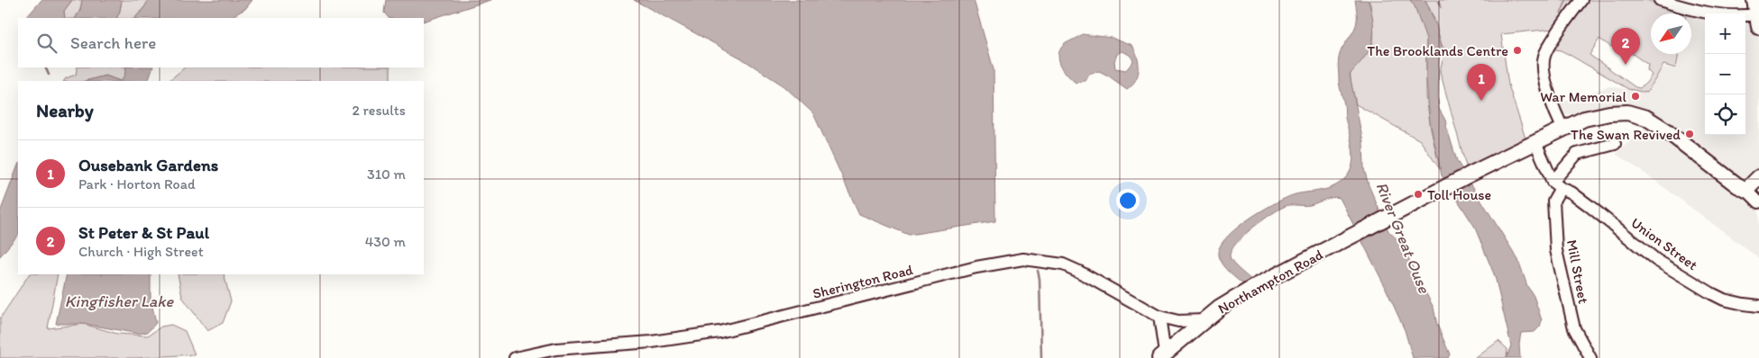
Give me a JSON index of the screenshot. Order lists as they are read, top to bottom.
{
  "streets": {
    "main road": ["Northampton Road"],
    "street": ["Union Street", "Mill Street", "Sherington Road"]
  },
  "crossings": [
    ["Union Street", "Mill Street"],
    ["Sherington Road", "Northampton Road"]
  ],
  "water": ["River Great Ouse", "Kingfisher Lake"],
  "places": [
    "The Brooklands Centre",
    "War Memorial",
    "The Swan Revived",
    "Toll House"
  ],
  "north": "bottom left",
  "page": {
    "map_buttons": ["+", "−"],
    "search": "Search here",
    "pins": ["2", "1"],
    "heading": ["Nearby", "2 results"],
    "list": [
      {
        "mark": "1",
        "name": "Ousebank Gardens",
        "note": "Park · Horton Road",
        "value": "310 m"
      },
      {
        "mark": "2",
        "name": "St Peter & St Paul",
        "note": "Church · High Street",
        "value": "430 m"
      }
    ]
  }
}
